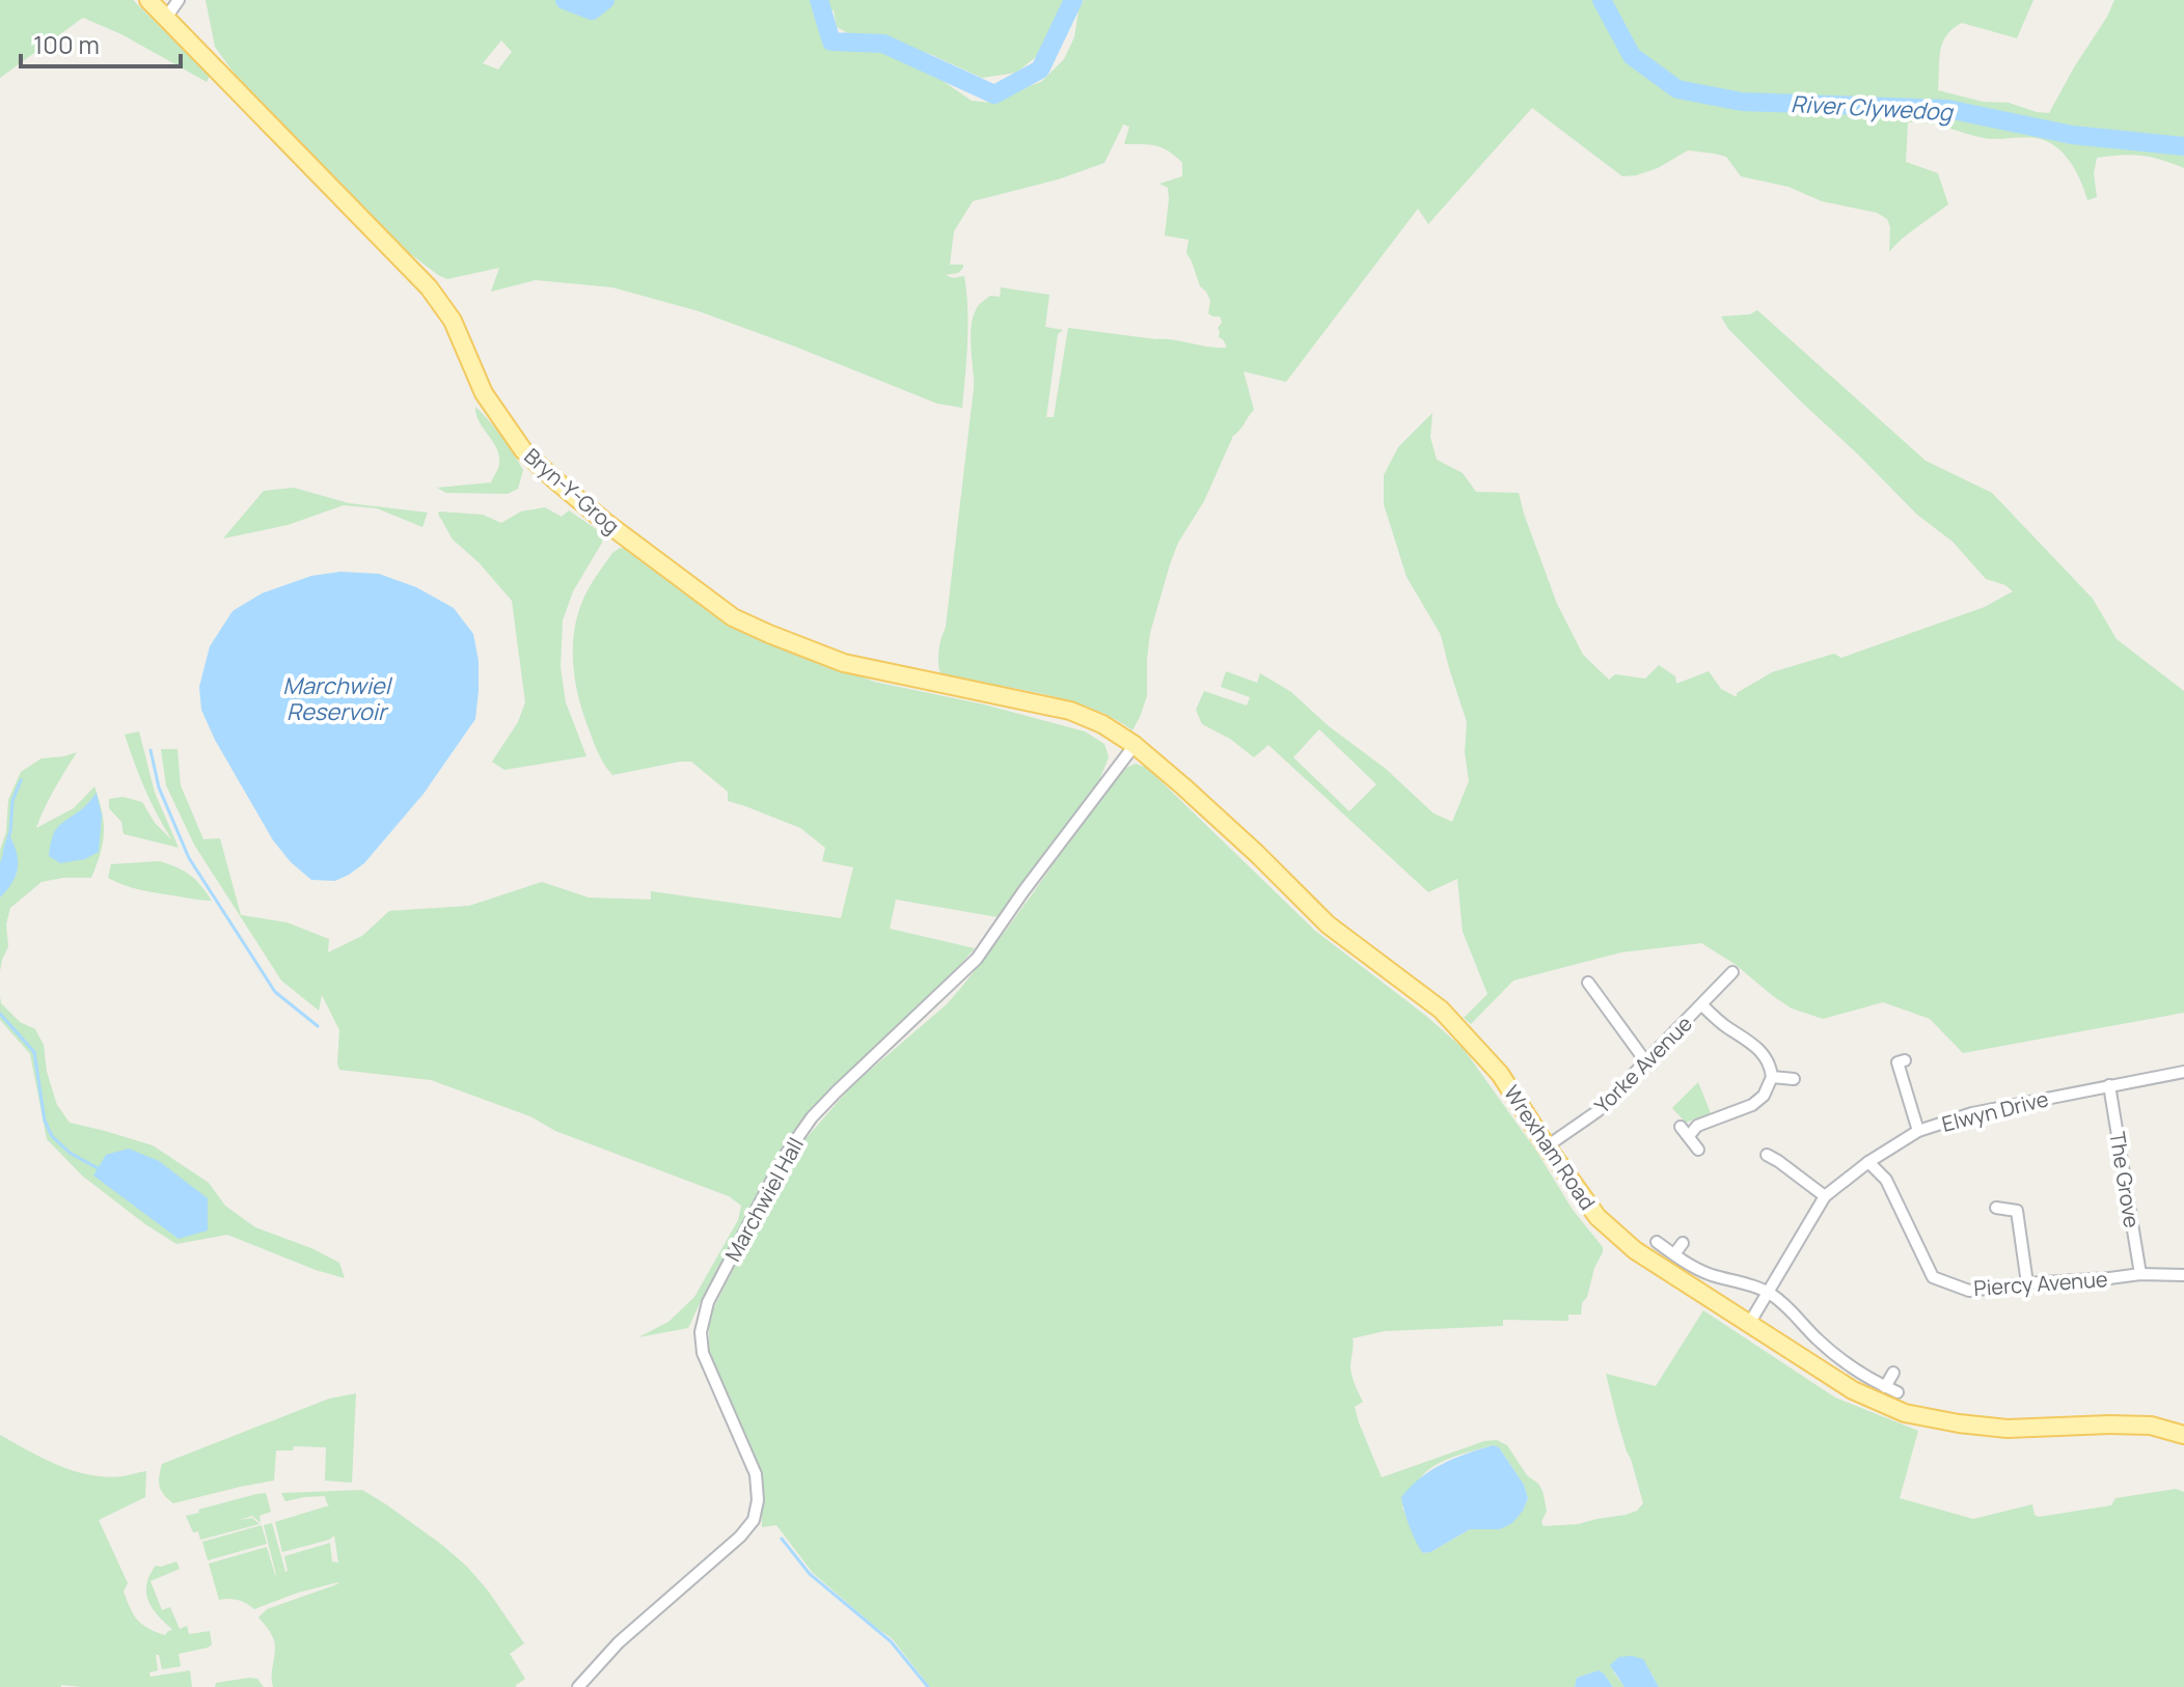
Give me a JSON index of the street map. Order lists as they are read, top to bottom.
{
  "streets": {
    "main road": ["Bryn-Y-Grog", "Wrexham Road"],
    "street": [
      "Yorke Avenue",
      "Elwyn Drive",
      "The Grove",
      "Marchwiel Hall",
      "Piercy Avenue"
    ]
  },
  "crossings": [
    ["Bryn-Y-Grog", "Wrexham Road"],
    ["Bryn-Y-Grog", "Marchwiel Hall"],
    ["Yorke Avenue", "Wrexham Road"],
    ["Elwyn Drive", "Wrexham Road"],
    ["Elwyn Drive", "The Grove"],
    ["Elwyn Drive", "Piercy Avenue"],
    ["Wrexham Road", "Marchwiel Hall"],
    ["The Grove", "Piercy Avenue"]
  ],
  "water": ["River Clywedog", "Marchwiel Reservoir"],
  "scale_bar": "100 m"
}
